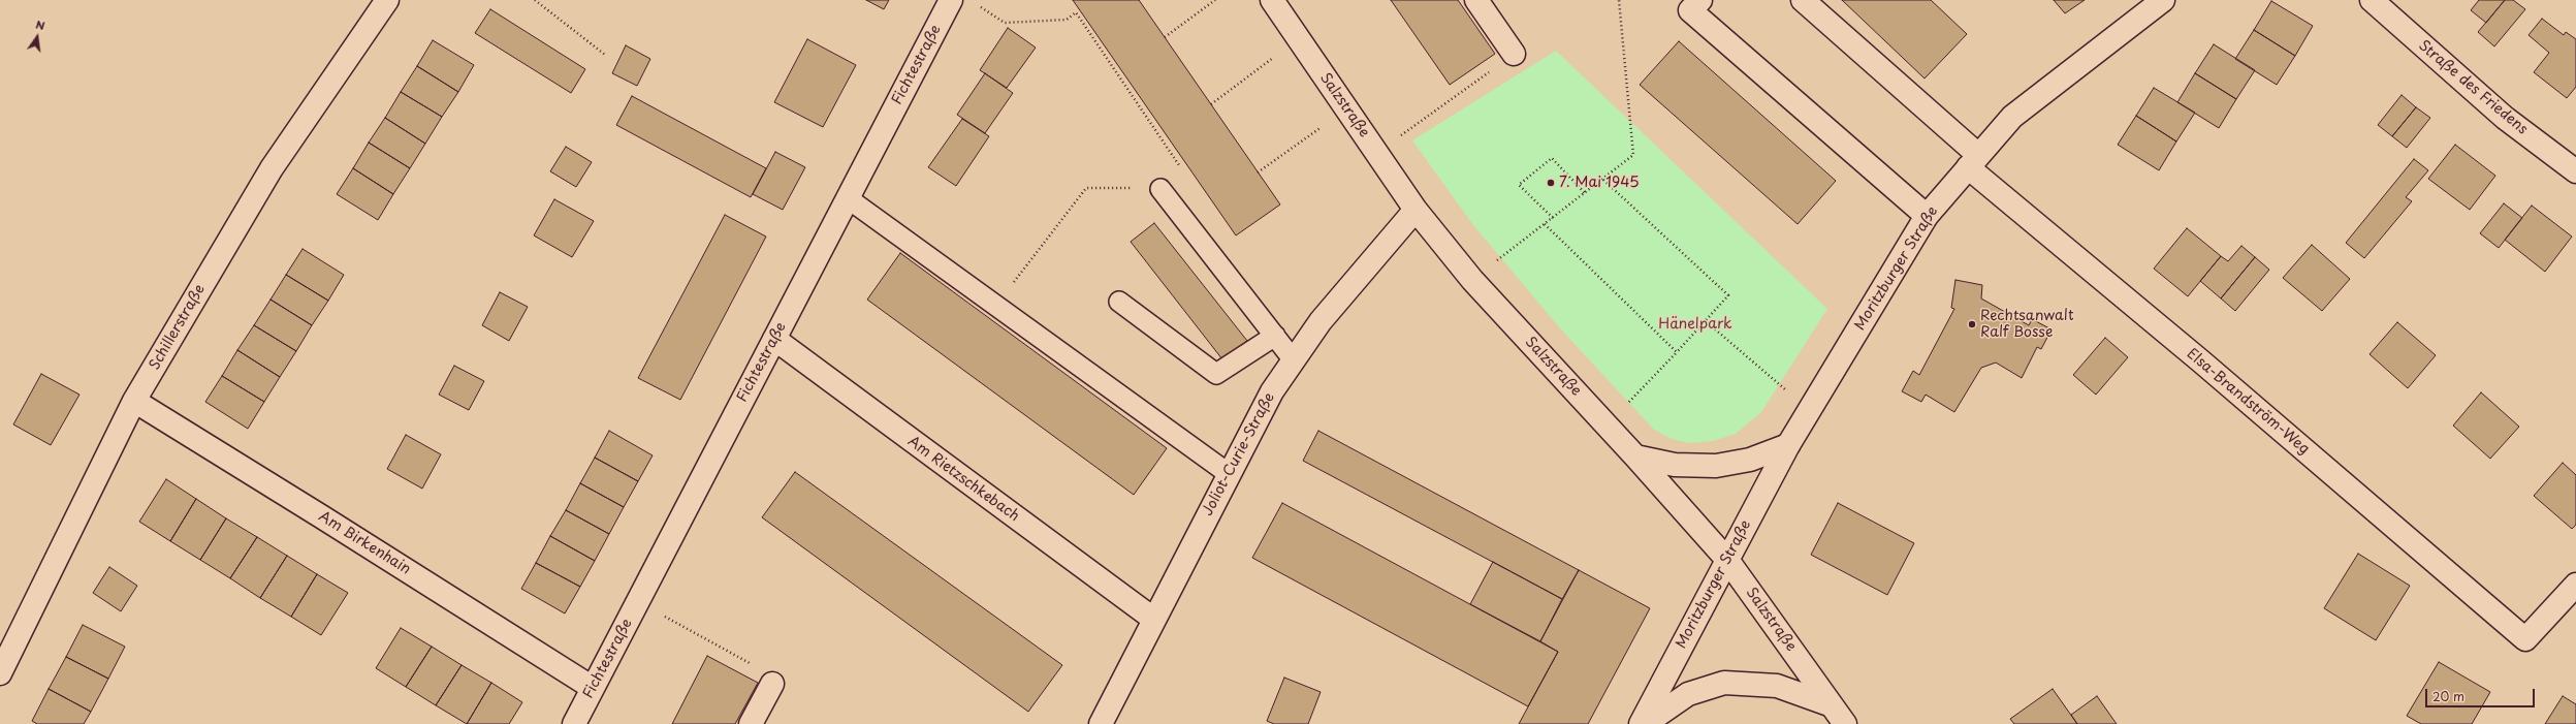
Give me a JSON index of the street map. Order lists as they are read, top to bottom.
{
  "streets": {
    "street": [
      "Fichtestraße",
      "Straße des Friedens",
      "Salzstraße",
      "Moritzburger Straße",
      "Schillerstraße",
      "Elsa-Brandström-Weg",
      "Joliot-Curie-Straße",
      "Am Rietzschkebach",
      "Am Birkenhain"
    ]
  },
  "crossings": [
    ["Fichtestraße", "Am Rietzschkebach"],
    ["Fichtestraße", "Am Birkenhain"],
    ["Salzstraße", "Moritzburger Straße"],
    ["Salzstraße", "Joliot-Curie-Straße"],
    ["Moritzburger Straße", "Elsa-Brandström-Weg"],
    ["Schillerstraße", "Am Birkenhain"],
    ["Joliot-Curie-Straße", "Am Rietzschkebach"]
  ],
  "parks": ["Hänelpark"],
  "places": ["7. Mai 1945", "Rechtsanwalt Ralf Bosse"],
  "scale_bar": "20 m",
  "north": "top"
}
